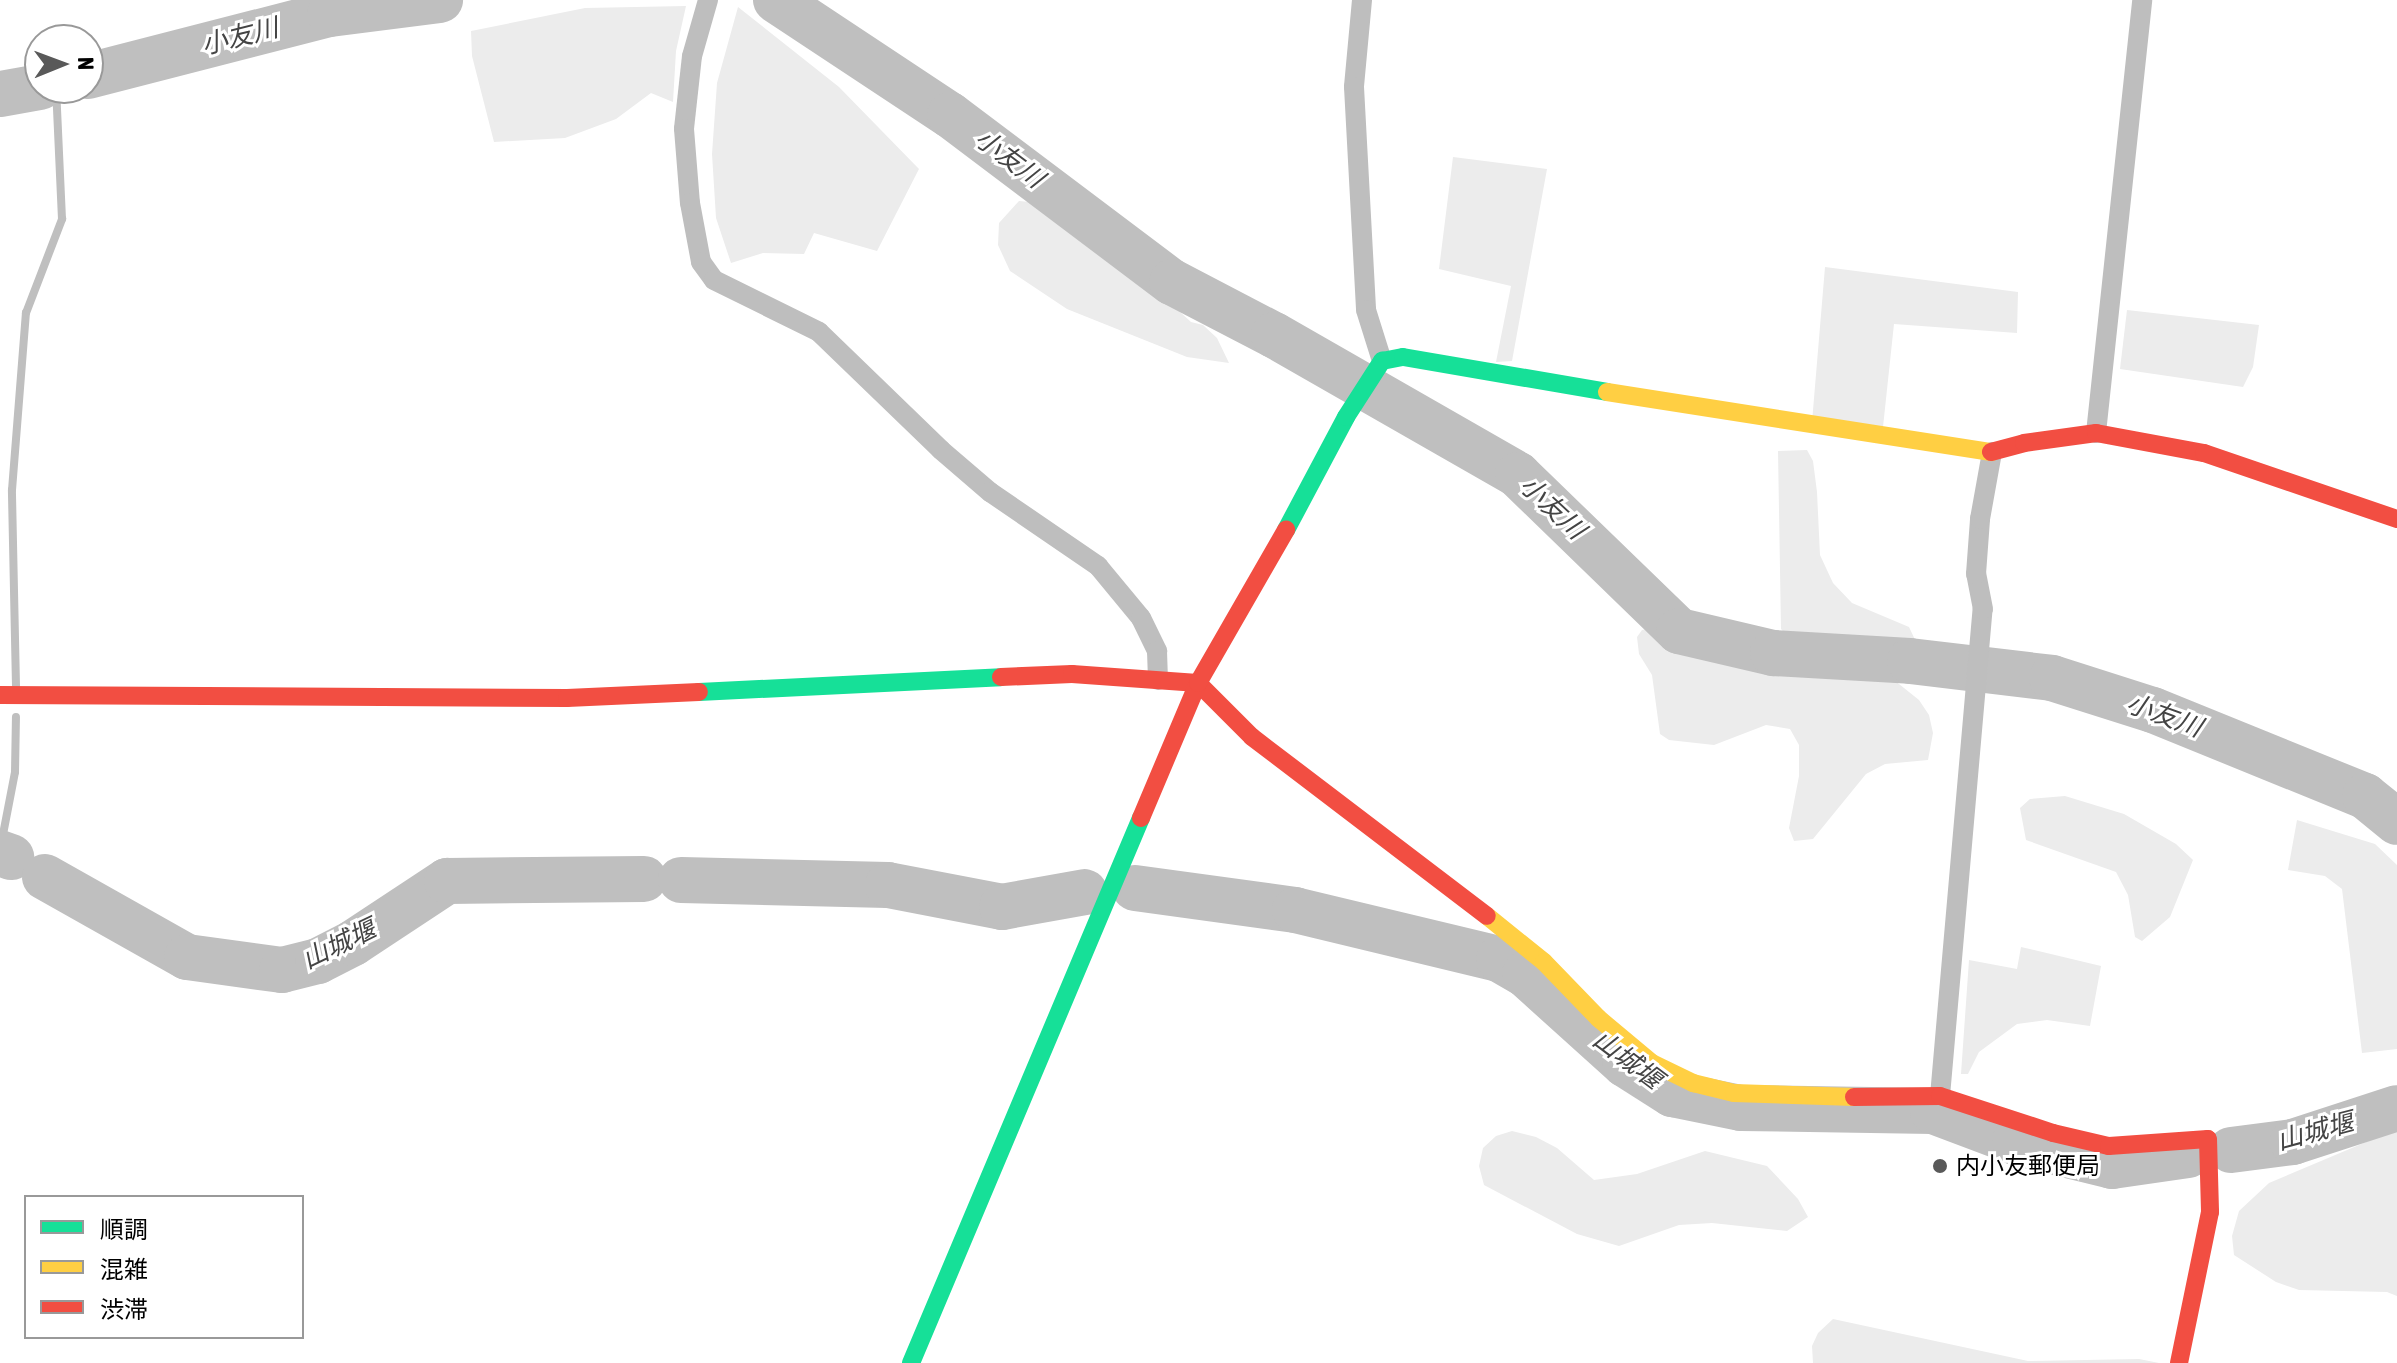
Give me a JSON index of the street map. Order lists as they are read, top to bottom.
{
  "water": ["小友川", "山城堰"],
  "places": ["内小友郵便局"],
  "legend": ["順調", "混雑", "渋滞"],
  "north": "right"
}
